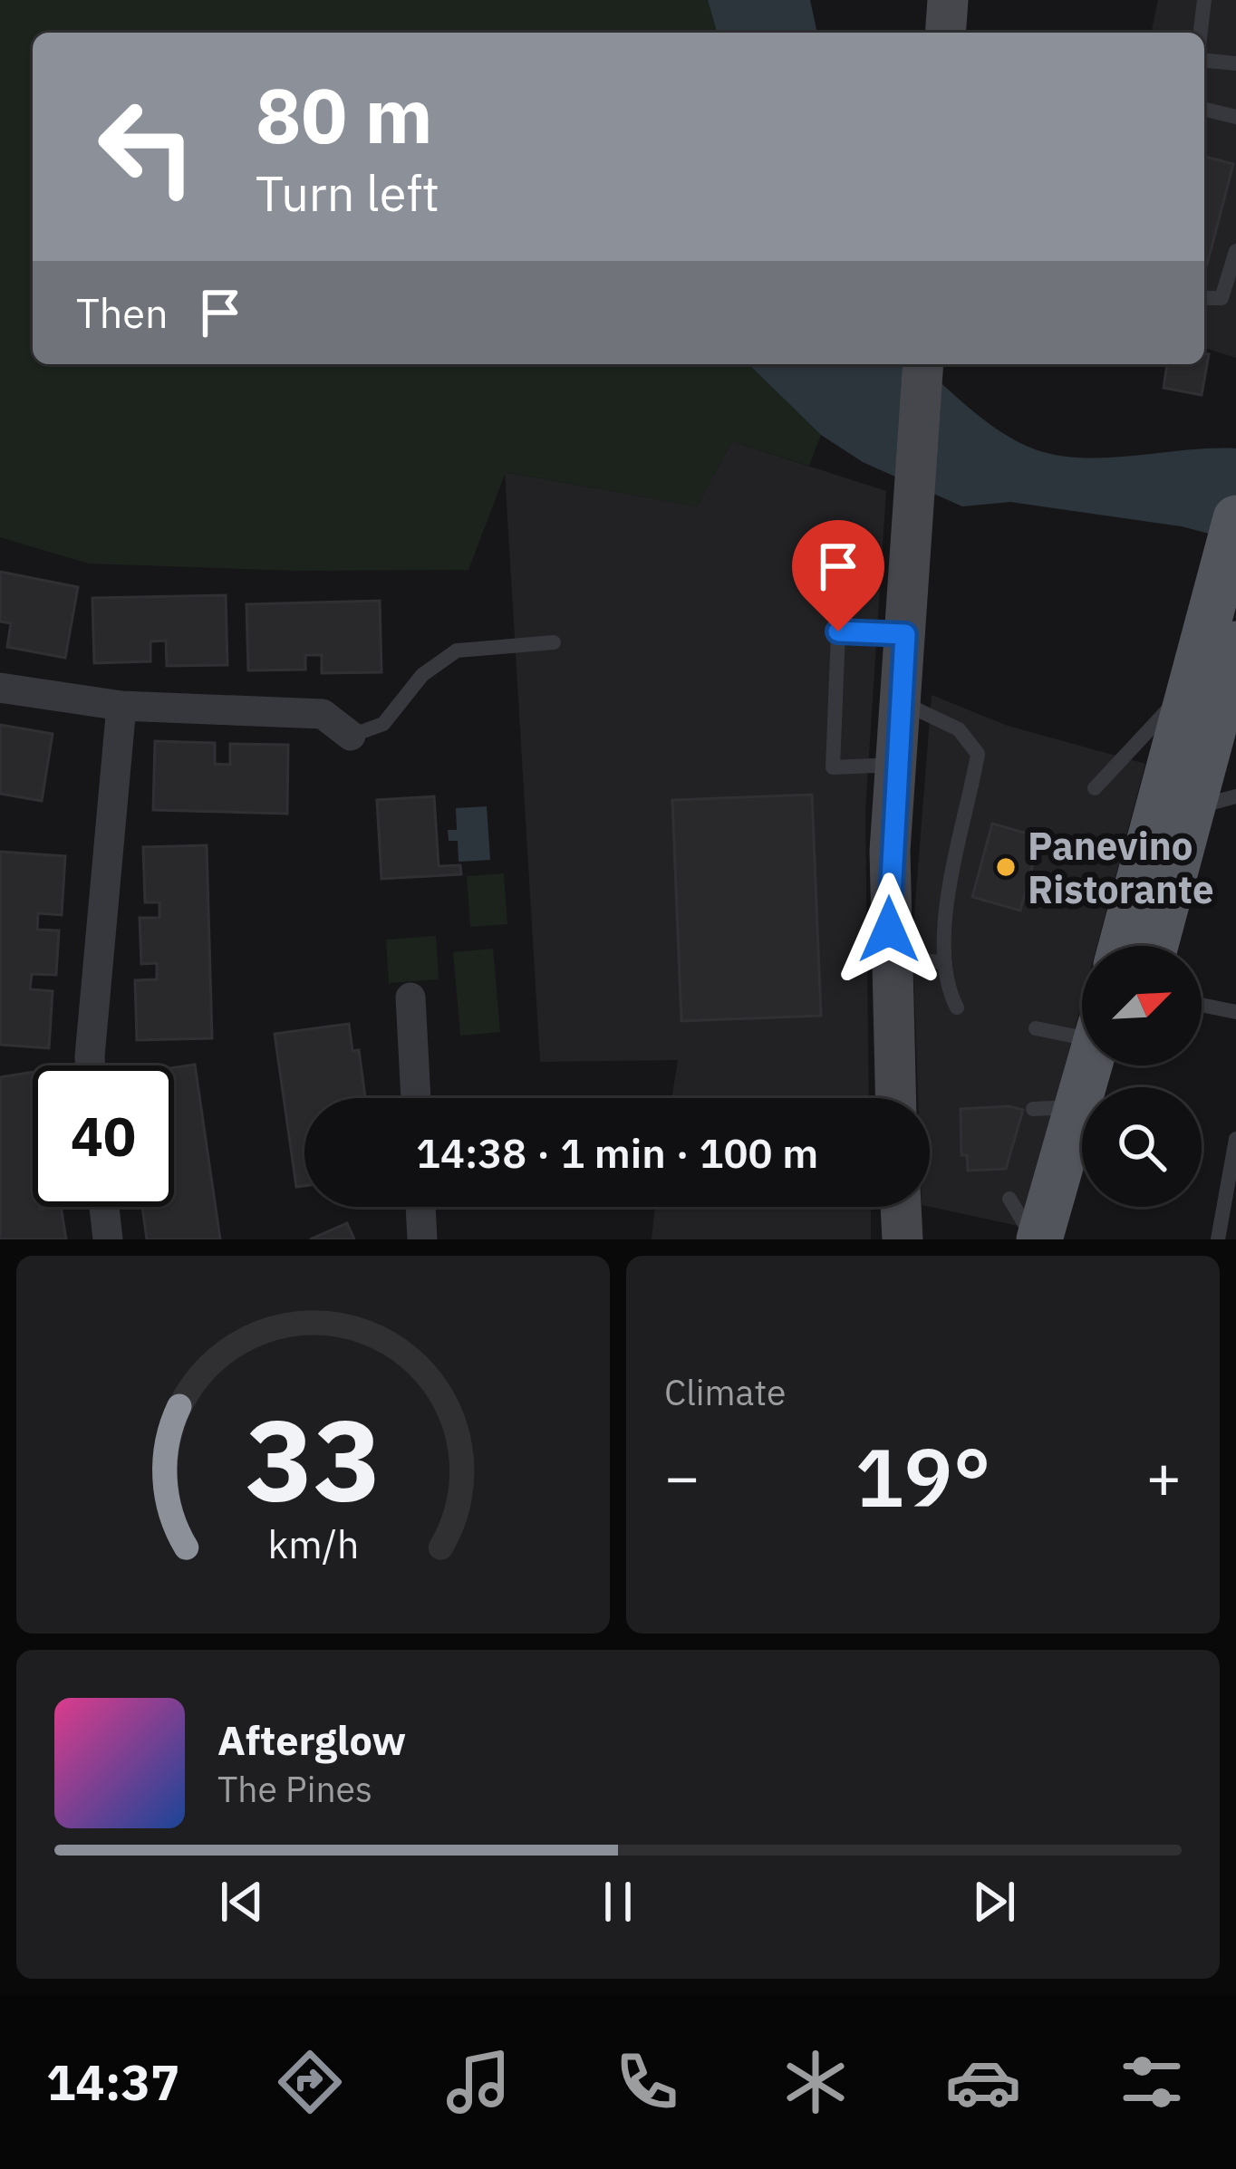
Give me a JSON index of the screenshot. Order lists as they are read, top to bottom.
{
  "places": ["Panevino Ristorante"],
  "north": "top right",
  "page": {
    "turn": ["80 m", "Turn left"],
    "then": "Then",
    "limit": "40",
    "trip": "14:38 · 1 min · 100 m",
    "tile": "Climate",
    "heat": ["−", "19°", "+"],
    "song": ["Afterglow", "The Pines"],
    "tabs": "14:37",
    "gauge": ["33", "km/h"]
  }
}
